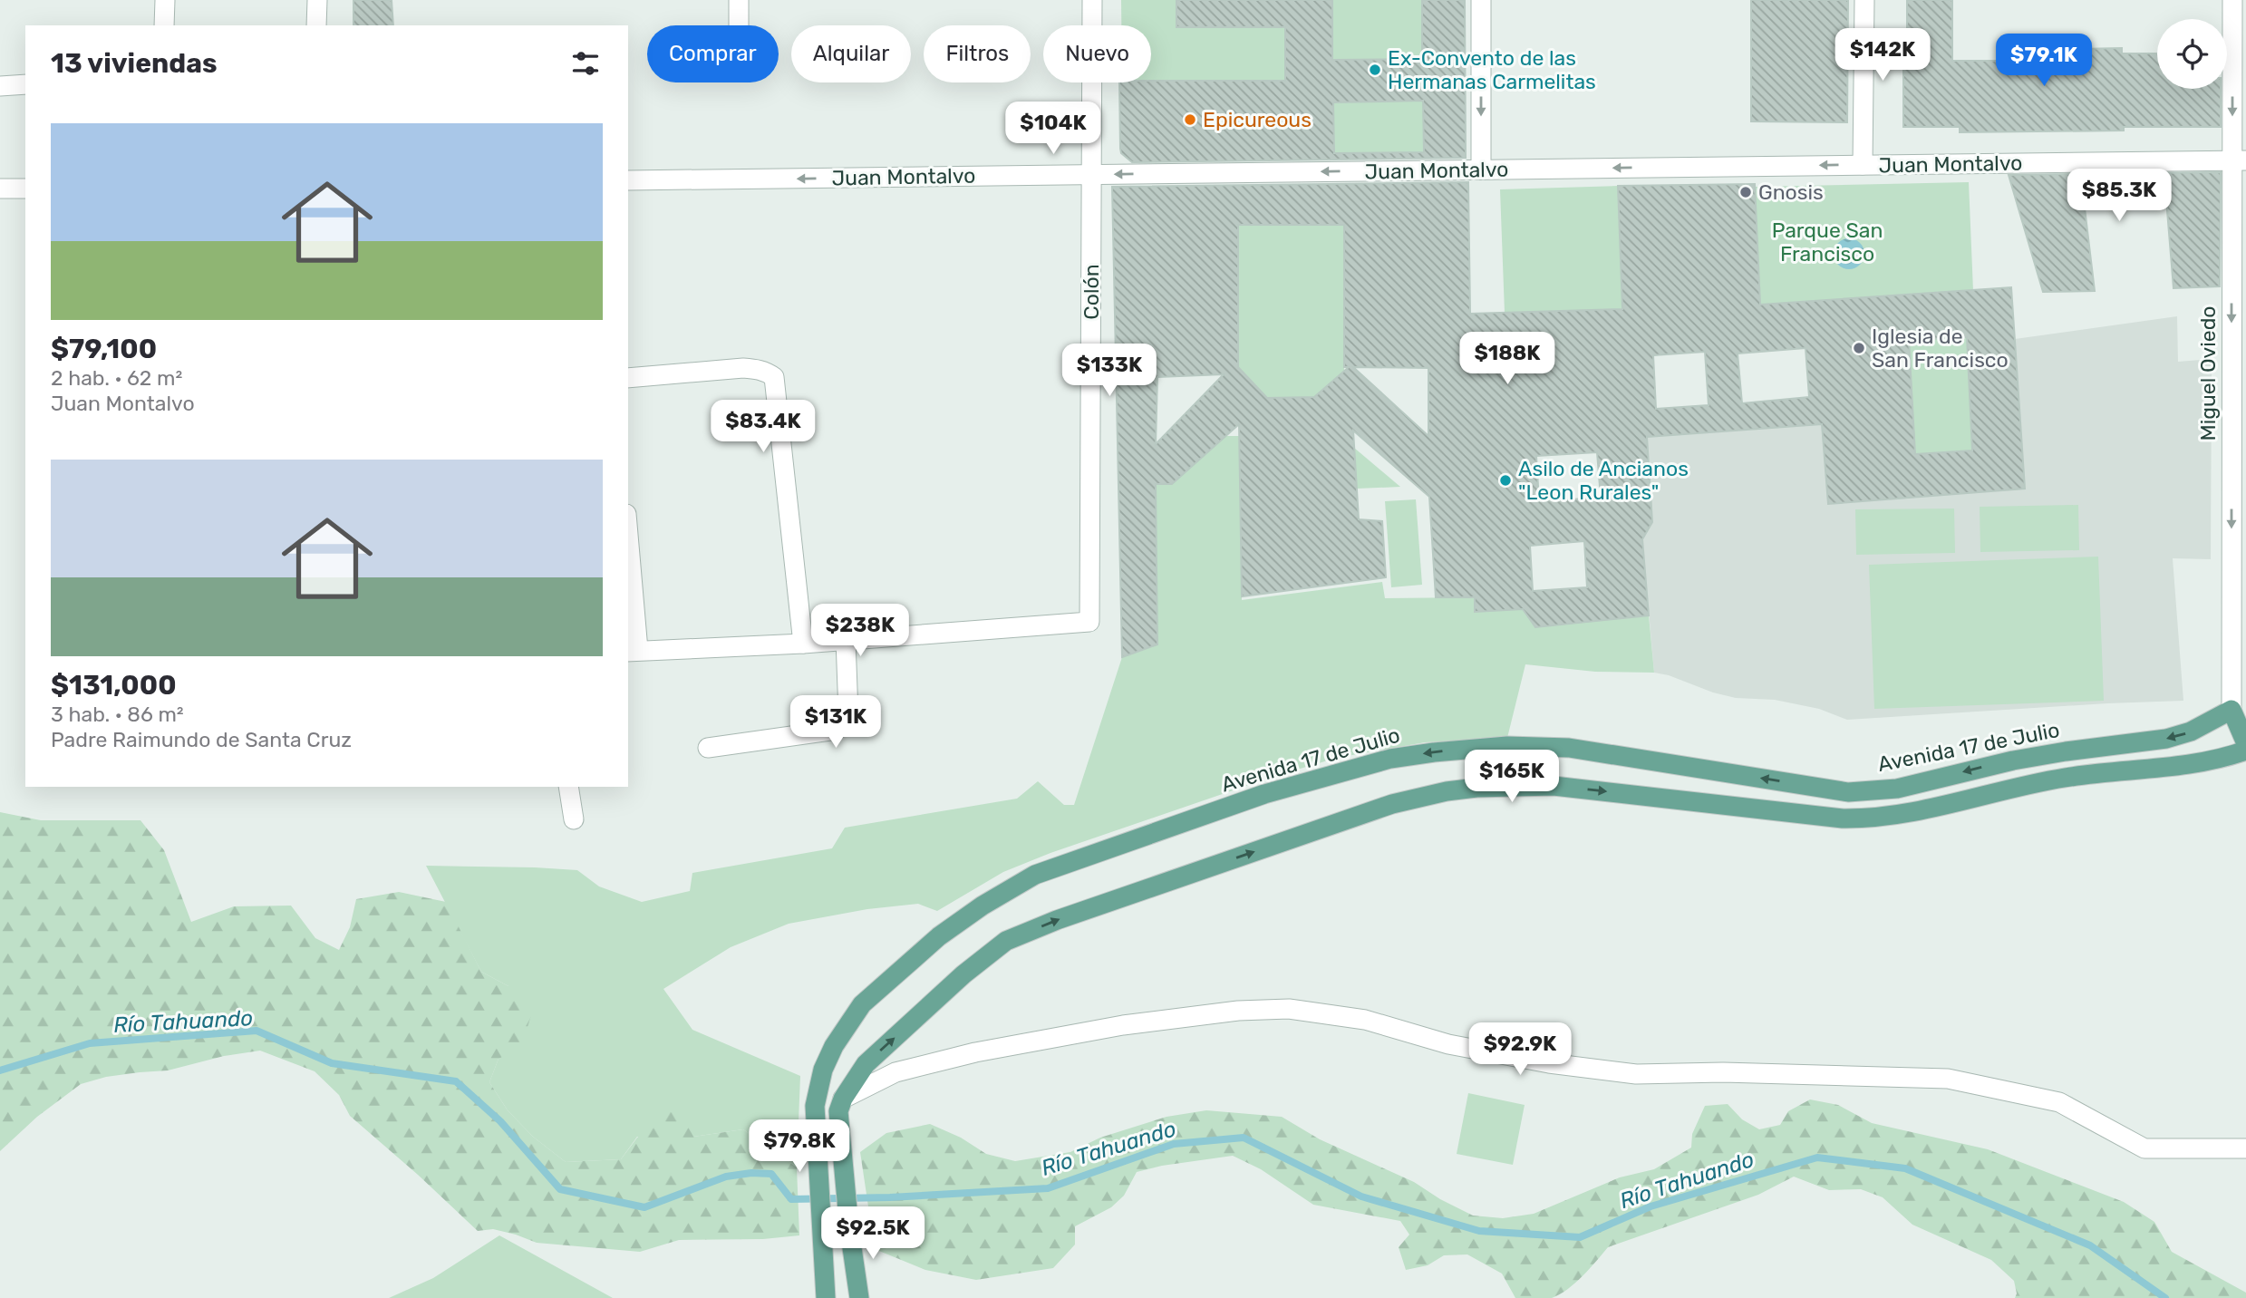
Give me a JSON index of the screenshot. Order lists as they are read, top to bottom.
{
  "streets": {
    "main road": ["Miguel Oviedo", "Avenida 17 de Julio"],
    "street": ["Juan Montalvo", "Colón"]
  },
  "crossings": [
    ["Juan Montalvo", "Colón"],
    ["Juan Montalvo", "Miguel Oviedo"],
    ["Miguel Oviedo", "Avenida 17 de Julio"]
  ],
  "one_way": ["Juan Montalvo", "Miguel Oviedo"],
  "water": ["Río Tahuando"],
  "parks": ["Parque San Francisco"],
  "places": [
    "Ex-Convento de las Hermanas Carmelitas",
    "Epicureous",
    "Gnosis",
    "Iglesia de San Francisco",
    "Asilo de Ancianos \"Leon Rurales\""
  ],
  "page": {
    "chip": [
      "Comprar",
      "Alquilar",
      "Filtros",
      "Nuevo"
    ],
    "heading": "13 viviendas",
    "price": [
      "$142K",
      "$79.1K",
      "$104K",
      "$85.3K",
      "$188K",
      "$133K",
      "$83.4K",
      "$238K",
      "$131K",
      "$165K",
      "$92.9K",
      "$79.8K",
      "$92.5K"
    ],
    "list": [
      {
        "name": "$79,100",
        "note": "2 hab. · 62 m² · Juan Montalvo"
      },
      {
        "name": "$131,000",
        "note": "3 hab. · 86 m² · Padre Raimundo de Santa Cruz"
      }
    ]
  }
}
